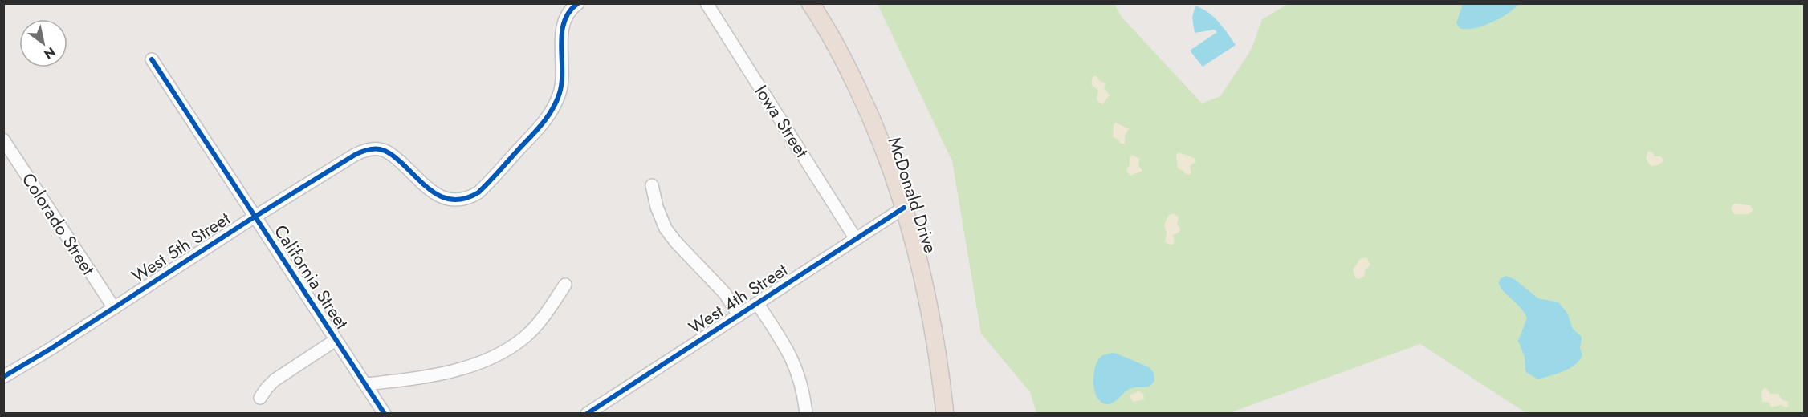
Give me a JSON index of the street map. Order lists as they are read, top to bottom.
{
  "streets": {
    "highway": ["McDonald Drive"],
    "street": [
      "Iowa Street",
      "Colorado Street",
      "West 5th Street",
      "California Street",
      "West 4th Street"
    ]
  },
  "crossings": [
    ["Iowa Street", "West 4th Street"],
    ["McDonald Drive", "West 4th Street"],
    ["Colorado Street", "West 5th Street"],
    ["West 5th Street", "California Street"]
  ],
  "north": "bottom right"
}
